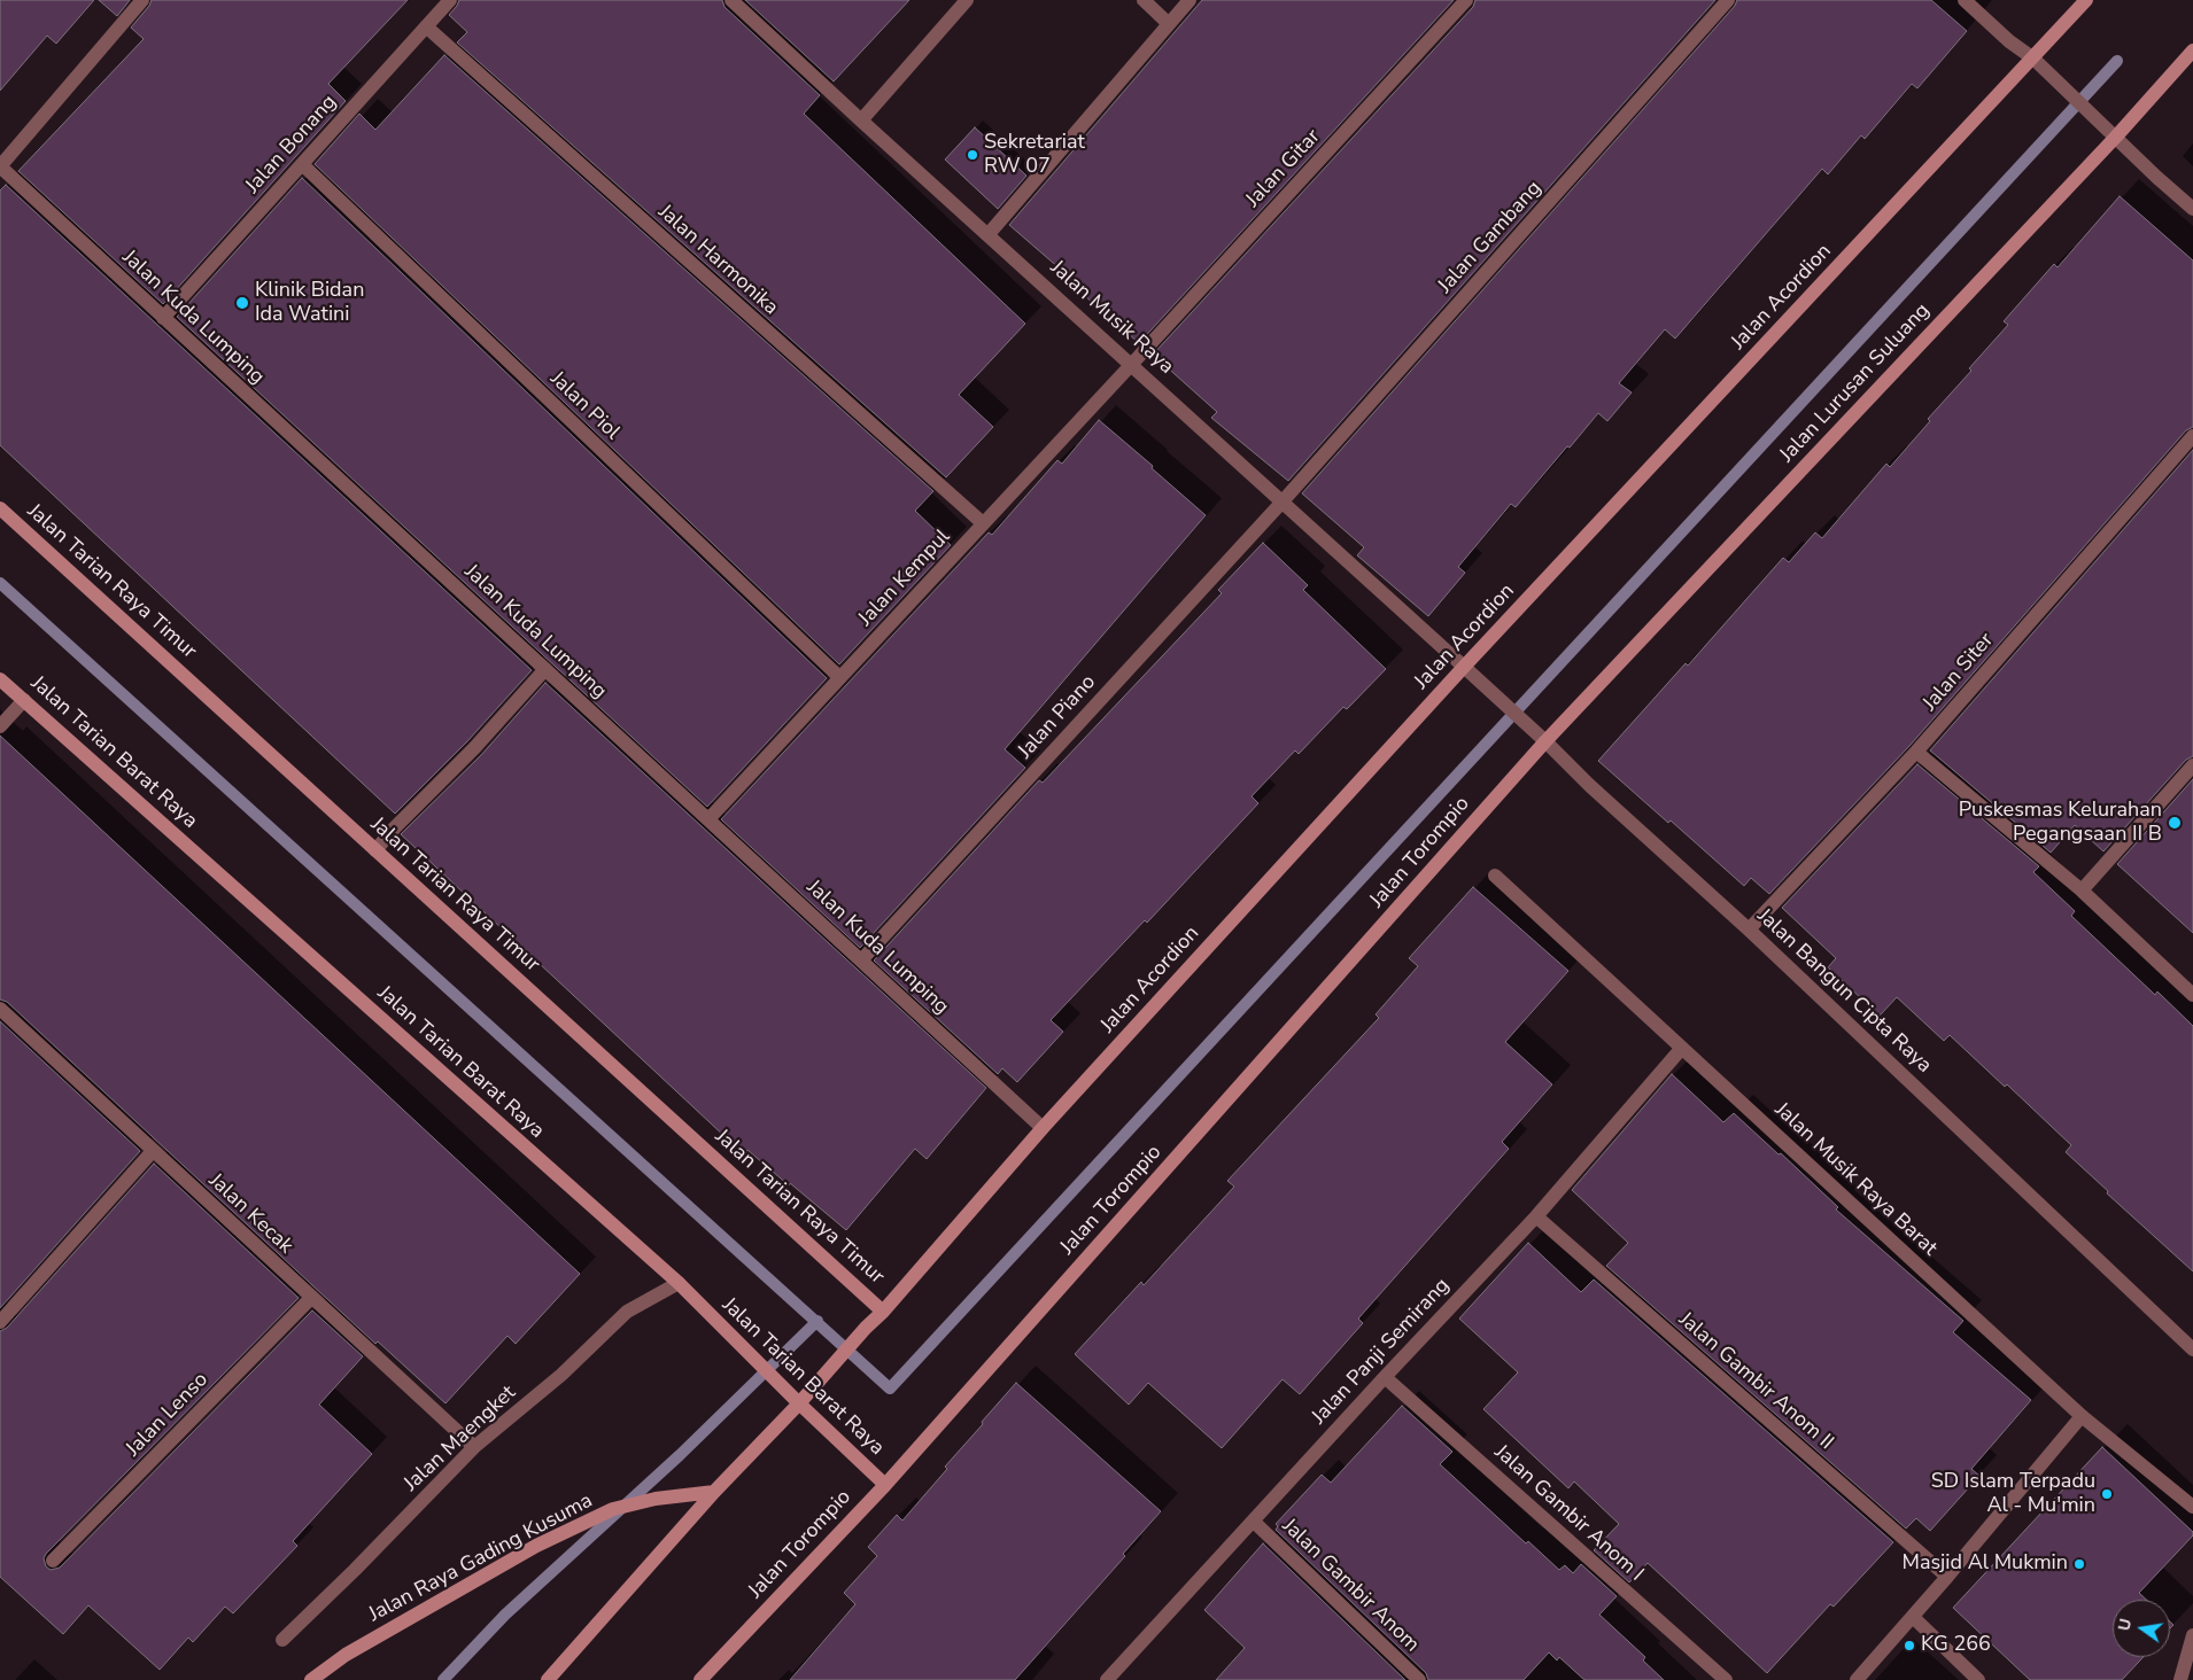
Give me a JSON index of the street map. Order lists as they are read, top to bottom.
{
  "streets": {
    "street": [
      "Jalan Bonang",
      "Jalan Gitar",
      "Jalan Gambang",
      "Jalan Harmonika",
      "Jalan Acordion",
      "Jalan Kuda Lumping",
      "Jalan Musik Raya",
      "Jalan Lurusan Suluang",
      "Jalan Piol",
      "Jalan Kempul",
      "Jalan Tarian Raya Timur",
      "Jalan Siter",
      "Jalan Piano",
      "Jalan Tarian Barat Raya",
      "Jalan Torompio",
      "Jalan Bangun Cipta Raya",
      "Jalan Musik Raya Barat",
      "Jalan Kecak",
      "Jalan Panji Semirang",
      "Jalan Gambir Anom II",
      "Jalan Lenso",
      "Jalan Maengket",
      "Jalan Gambir Anom I",
      "Jalan Raya Gading Kusuma",
      "Jalan Gambir Anom"
    ]
  },
  "crossings": [
    ["Jalan Bonang", "Jalan Harmonika"],
    ["Jalan Bonang", "Jalan Kuda Lumping"],
    ["Jalan Bonang", "Jalan Piol"],
    ["Jalan Gitar", "Jalan Musik Raya"],
    ["Jalan Gitar", "Jalan Kempul"],
    ["Jalan Gambang", "Jalan Musik Raya"],
    ["Jalan Gambang", "Jalan Piano"],
    ["Jalan Harmonika", "Jalan Kempul"],
    ["Jalan Acordion", "Jalan Kuda Lumping"],
    ["Jalan Acordion", "Jalan Musik Raya"],
    ["Jalan Acordion", "Jalan Tarian Raya Timur"],
    ["Jalan Acordion", "Jalan Bangun Cipta Raya"],
    ["Jalan Kuda Lumping", "Jalan Kempul"],
    ["Jalan Kuda Lumping", "Jalan Piano"],
    ["Jalan Musik Raya", "Jalan Kempul"],
    ["Jalan Musik Raya", "Jalan Piano"],
    ["Jalan Musik Raya", "Jalan Bangun Cipta Raya"],
    ["Jalan Lurusan Suluang", "Jalan Torompio"],
    ["Jalan Lurusan Suluang", "Jalan Bangun Cipta Raya"],
    ["Jalan Piol", "Jalan Kempul"],
    ["Jalan Siter", "Jalan Bangun Cipta Raya"],
    ["Jalan Tarian Barat Raya", "Jalan Torompio"],
    ["Jalan Tarian Barat Raya", "Jalan Maengket"],
    ["Jalan Torompio", "Jalan Bangun Cipta Raya"],
    ["Jalan Musik Raya Barat", "Jalan Panji Semirang"],
    ["Jalan Kecak", "Jalan Lenso"],
    ["Jalan Kecak", "Jalan Maengket"],
    ["Jalan Panji Semirang", "Jalan Gambir Anom II"],
    ["Jalan Panji Semirang", "Jalan Gambir Anom I"],
    ["Jalan Panji Semirang", "Jalan Gambir Anom"]
  ],
  "places": [
    "Sekretariat RW 07",
    "Klinik Bidan Ida Watini",
    "Puskesmas Kelurahan Pegangsaan II B",
    "SD Islam Terpadu Al - Mu'min",
    "Masjid Al Mukmin",
    "KG 266"
  ],
  "north": "left"
}
